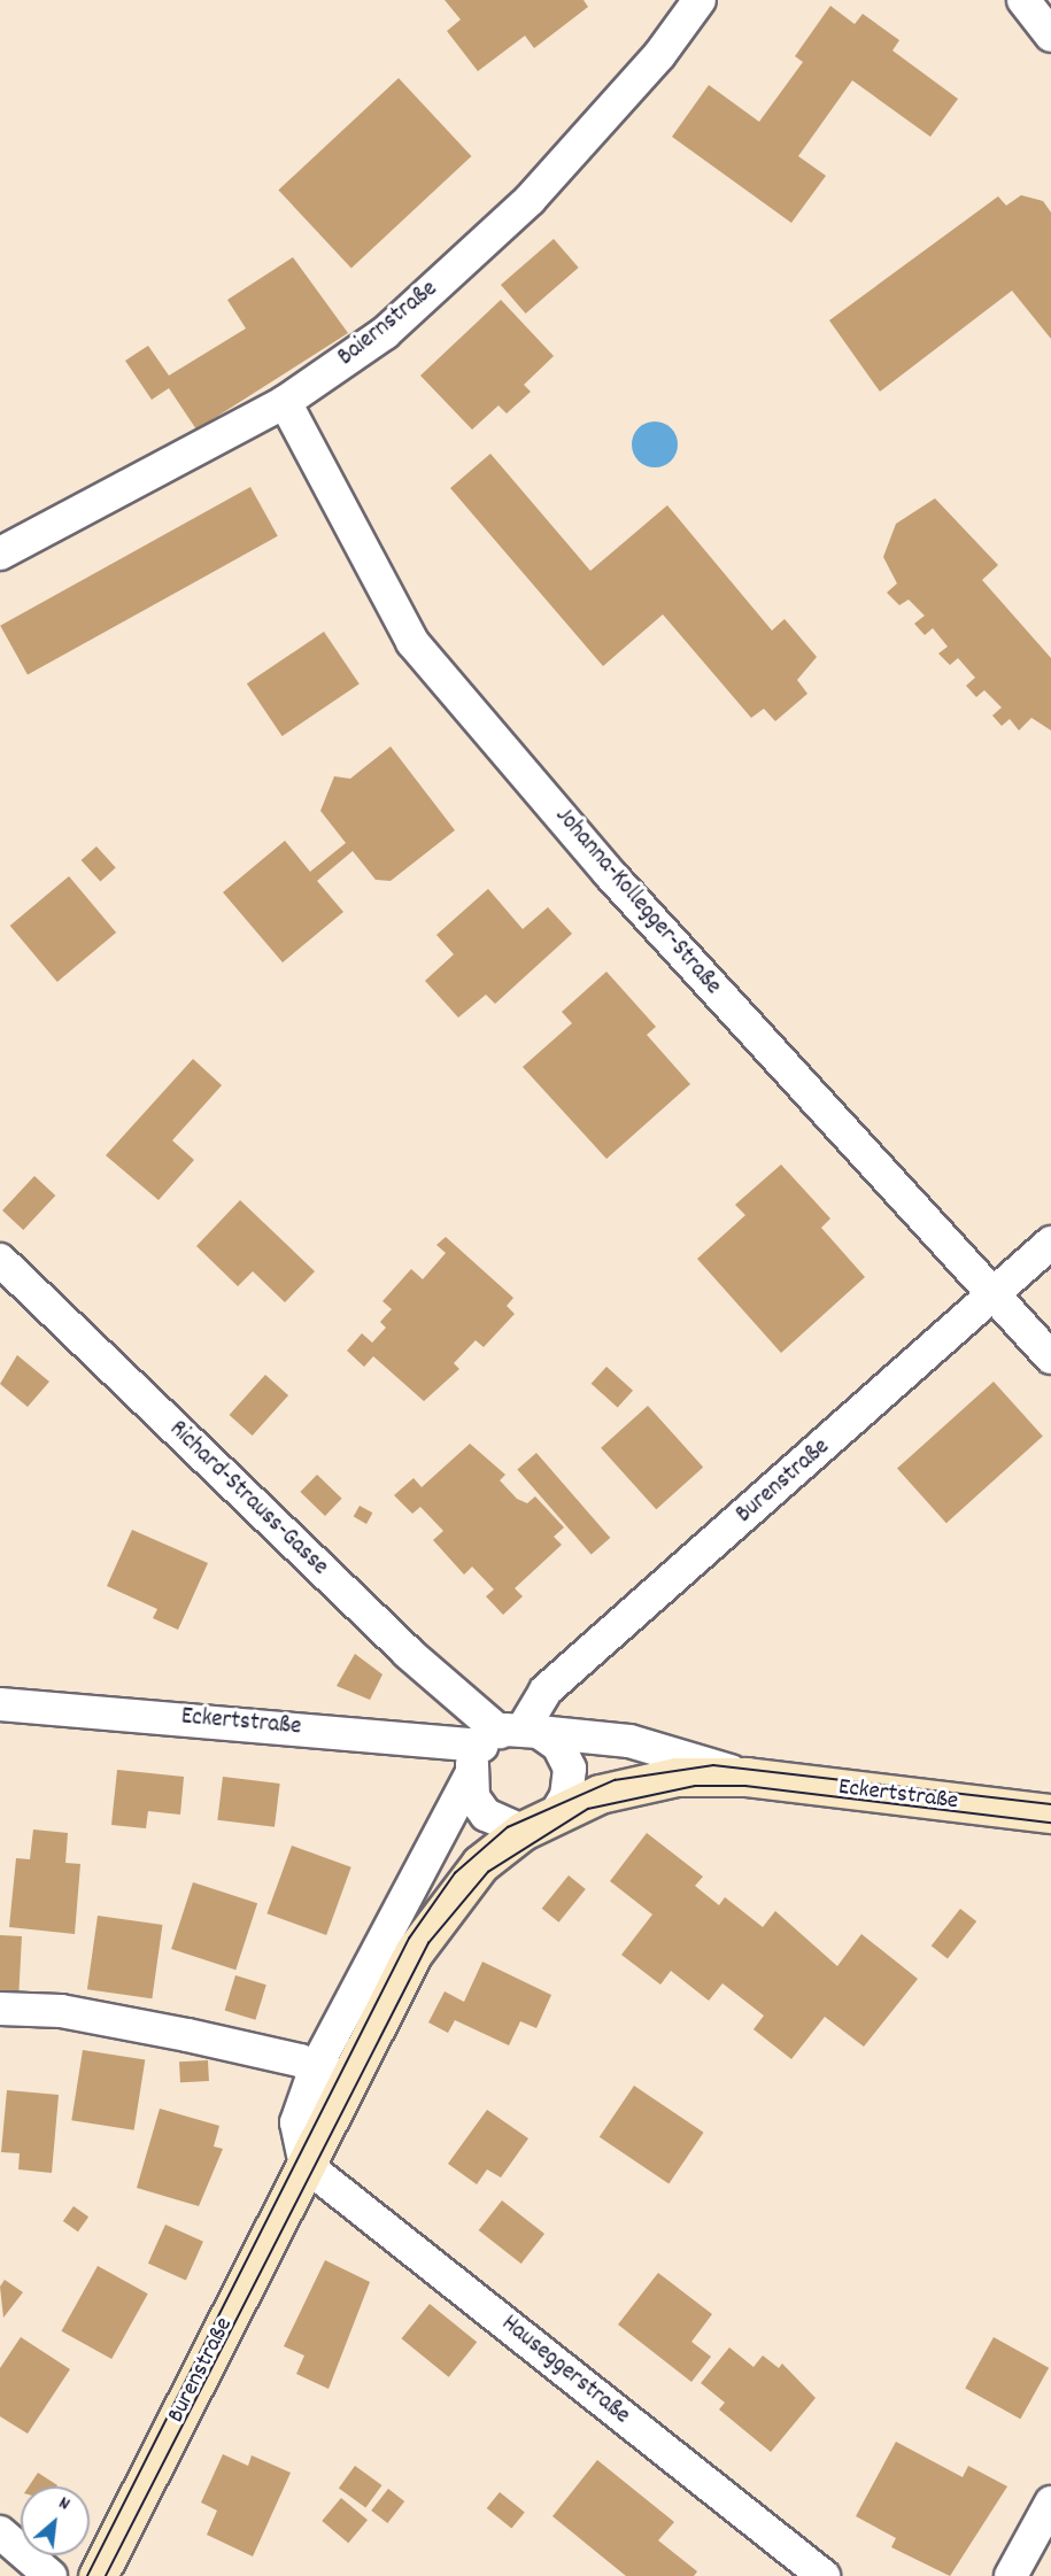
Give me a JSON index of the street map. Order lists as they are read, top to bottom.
{
  "streets": {
    "street": [
      "Baiernstraße",
      "Johanna-Kollegger-Straße",
      "Burenstraße",
      "Richard-Strauss-Gasse",
      "Eckertstraße",
      "Hauseggerstraße"
    ]
  },
  "crossings": [
    ["Baiernstraße", "Johanna-Kollegger-Straße"],
    ["Johanna-Kollegger-Straße", "Burenstraße"],
    ["Burenstraße", "Richard-Strauss-Gasse"],
    ["Burenstraße", "Eckertstraße"],
    ["Burenstraße", "Hauseggerstraße"],
    ["Richard-Strauss-Gasse", "Eckertstraße"]
  ],
  "north": "top right"
}
